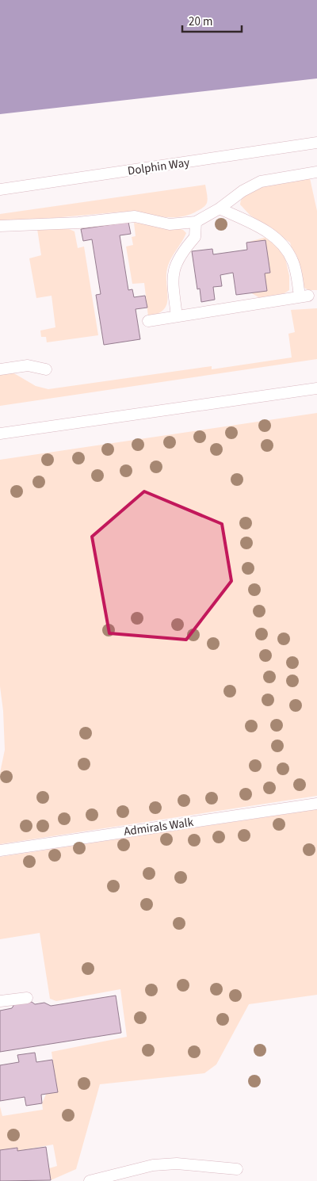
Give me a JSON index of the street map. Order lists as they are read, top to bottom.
{
  "streets": {
    "lane": ["Dolphin Way", "Admirals Walk"]
  },
  "scale_bar": "20 m"
}
